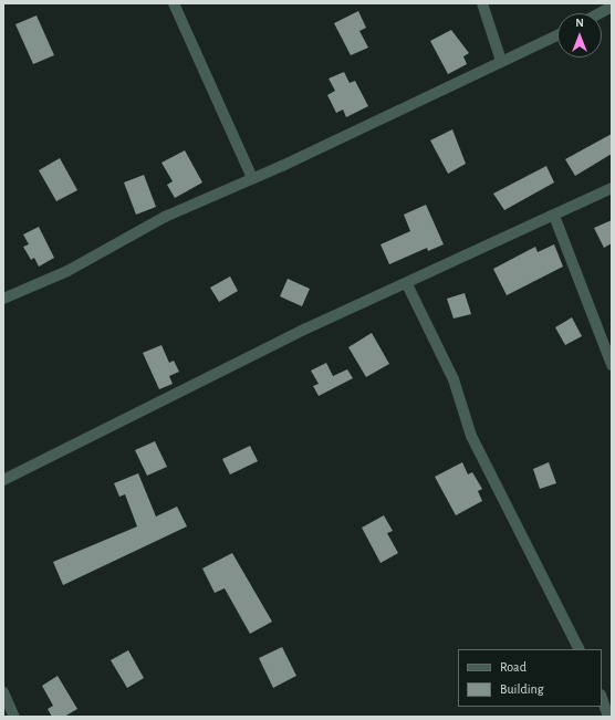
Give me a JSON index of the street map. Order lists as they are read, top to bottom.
{
  "legend": ["Road", "Building"],
  "north": "top"
}
